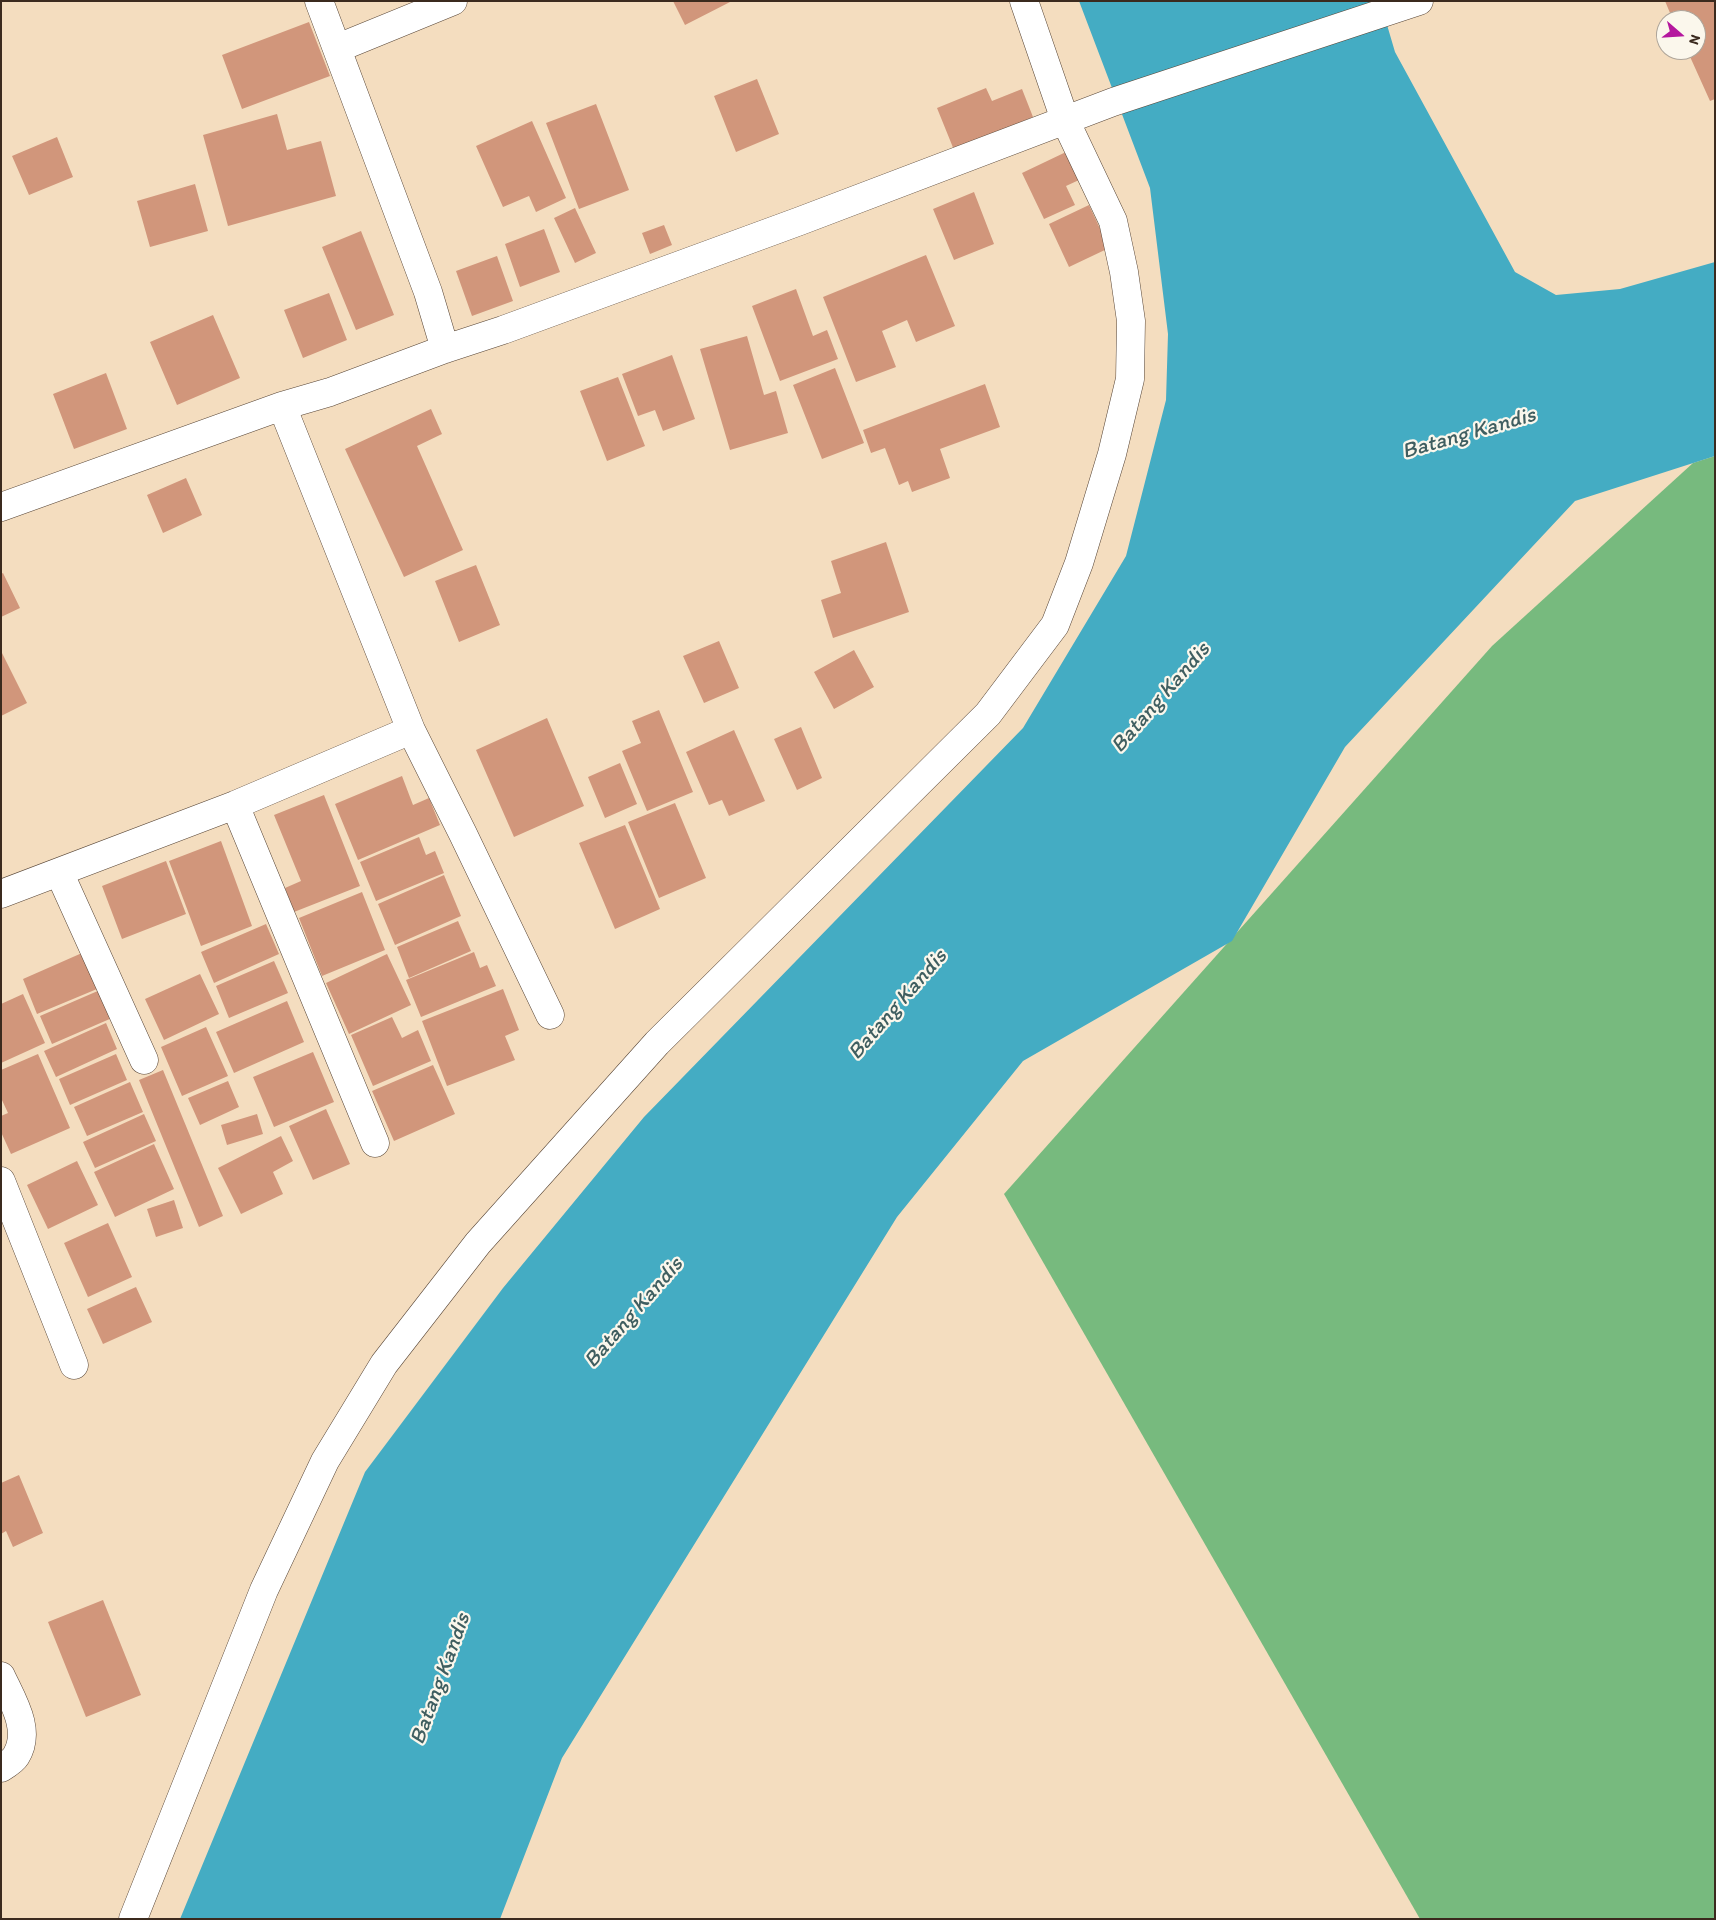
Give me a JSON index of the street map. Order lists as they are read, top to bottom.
{
  "water": ["Batang Kandis"],
  "north": "right"
}
